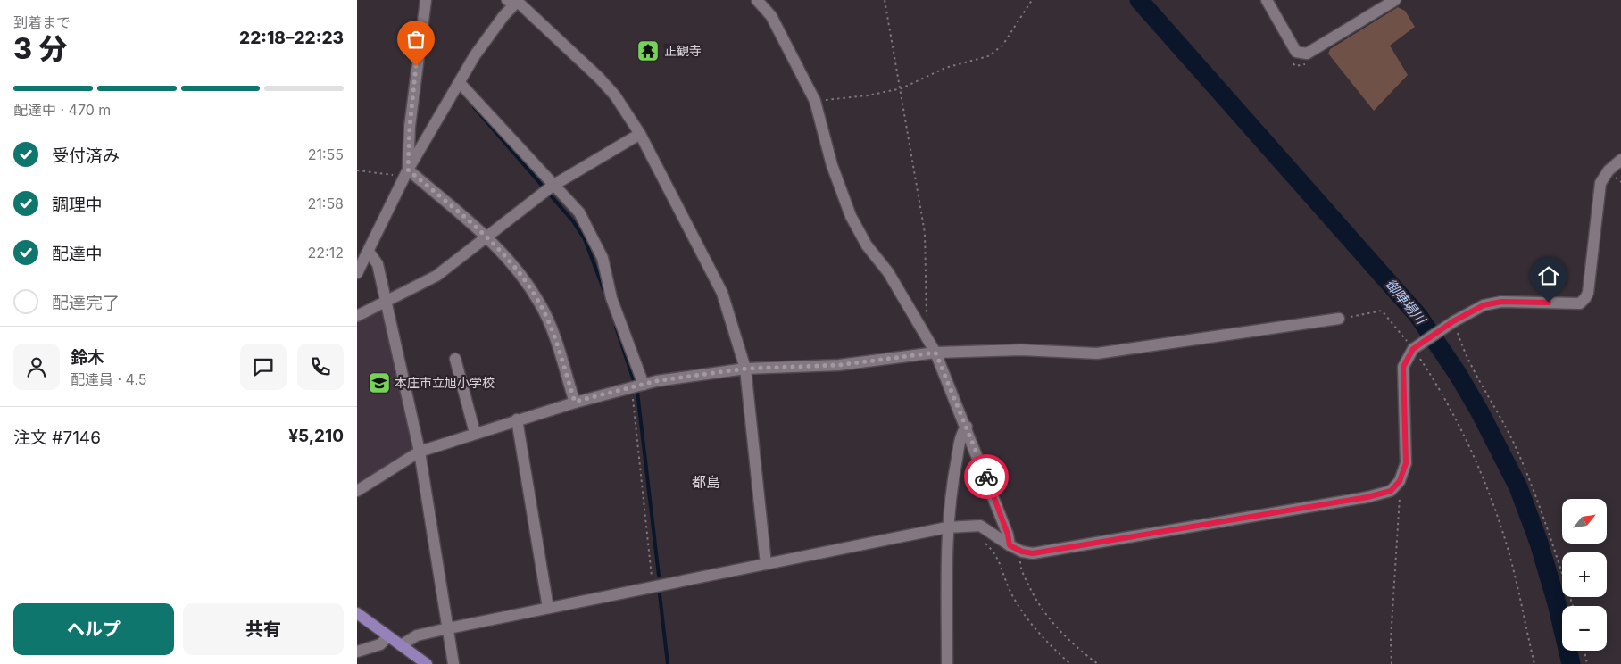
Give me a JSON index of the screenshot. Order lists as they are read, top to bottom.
{
  "districts": ["都島"],
  "water": ["御陣場川"],
  "places": {
    "temple": ["正観寺"],
    "school or university": ["本庄市立旭小学校"]
  },
  "north": "top right",
  "page": {
    "heading": ["3 分", "到着まで", "22:18–22:23"],
    "panel": [
      "鈴木",
      "配達員 · 4.5",
      "注文 #7146",
      "¥5,210"
    ],
    "bar": "配達中 · 470 m",
    "list": [
      ["受付済み", "21:55"],
      ["調理中", "21:58"],
      ["配達中", "22:12"],
      "配達完了"
    ],
    "map_buttons": ["+", "−"],
    "buttons": ["ヘルプ", "共有"]
  }
}
